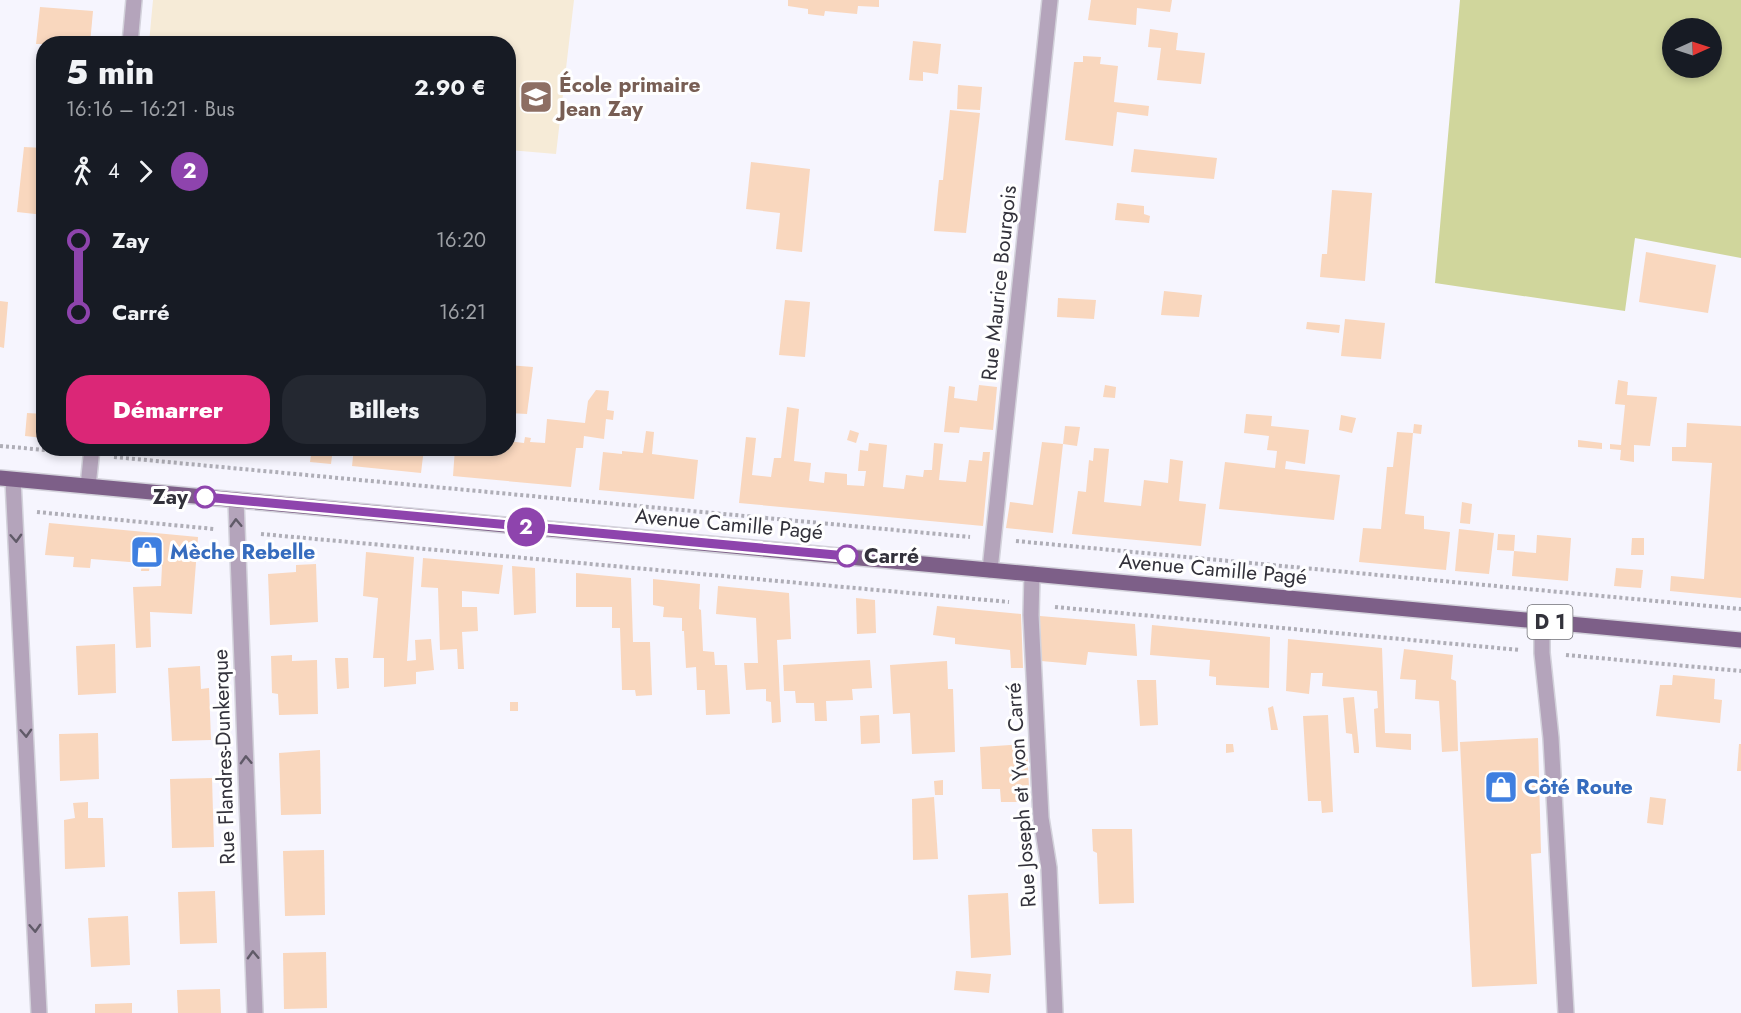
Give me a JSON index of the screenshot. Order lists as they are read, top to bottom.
{
  "streets": {
    "main road": ["Avenue Camille Pagé", "D 1"],
    "street": ["Rue Maurice Bourgois", "Rue Flandres-Dunkerque", "Rue Joseph et Yvon Carré"]
  },
  "crossings": [
    ["Rue Maurice Bourgois", "Avenue Camille Pagé"],
    ["Avenue Camille Pagé", "Rue Flandres-Dunkerque"],
    ["Avenue Camille Pagé", "Rue Joseph et Yvon Carré"]
  ],
  "one_way": ["Rue Flandres-Dunkerque"],
  "places": {
    "school or university": ["École primaire Jean Zay"],
    "other": ["Zay", "Carré"],
    "shop": ["Mèche Rebelle", "Côté Route"]
  },
  "lines": ["bus line 2"],
  "north": "right",
  "page": {
    "on_map": "2",
    "heading": ["5 min", "16:16 – 16:21 · Bus", "2.90 €"],
    "legs": ["4", "2"],
    "list": [
      {
        "name": "Zay",
        "value": "16:20"
      },
      {
        "name": "Carré",
        "value": "16:21"
      }
    ],
    "buttons": ["Démarrer", "Billets"]
  }
}
